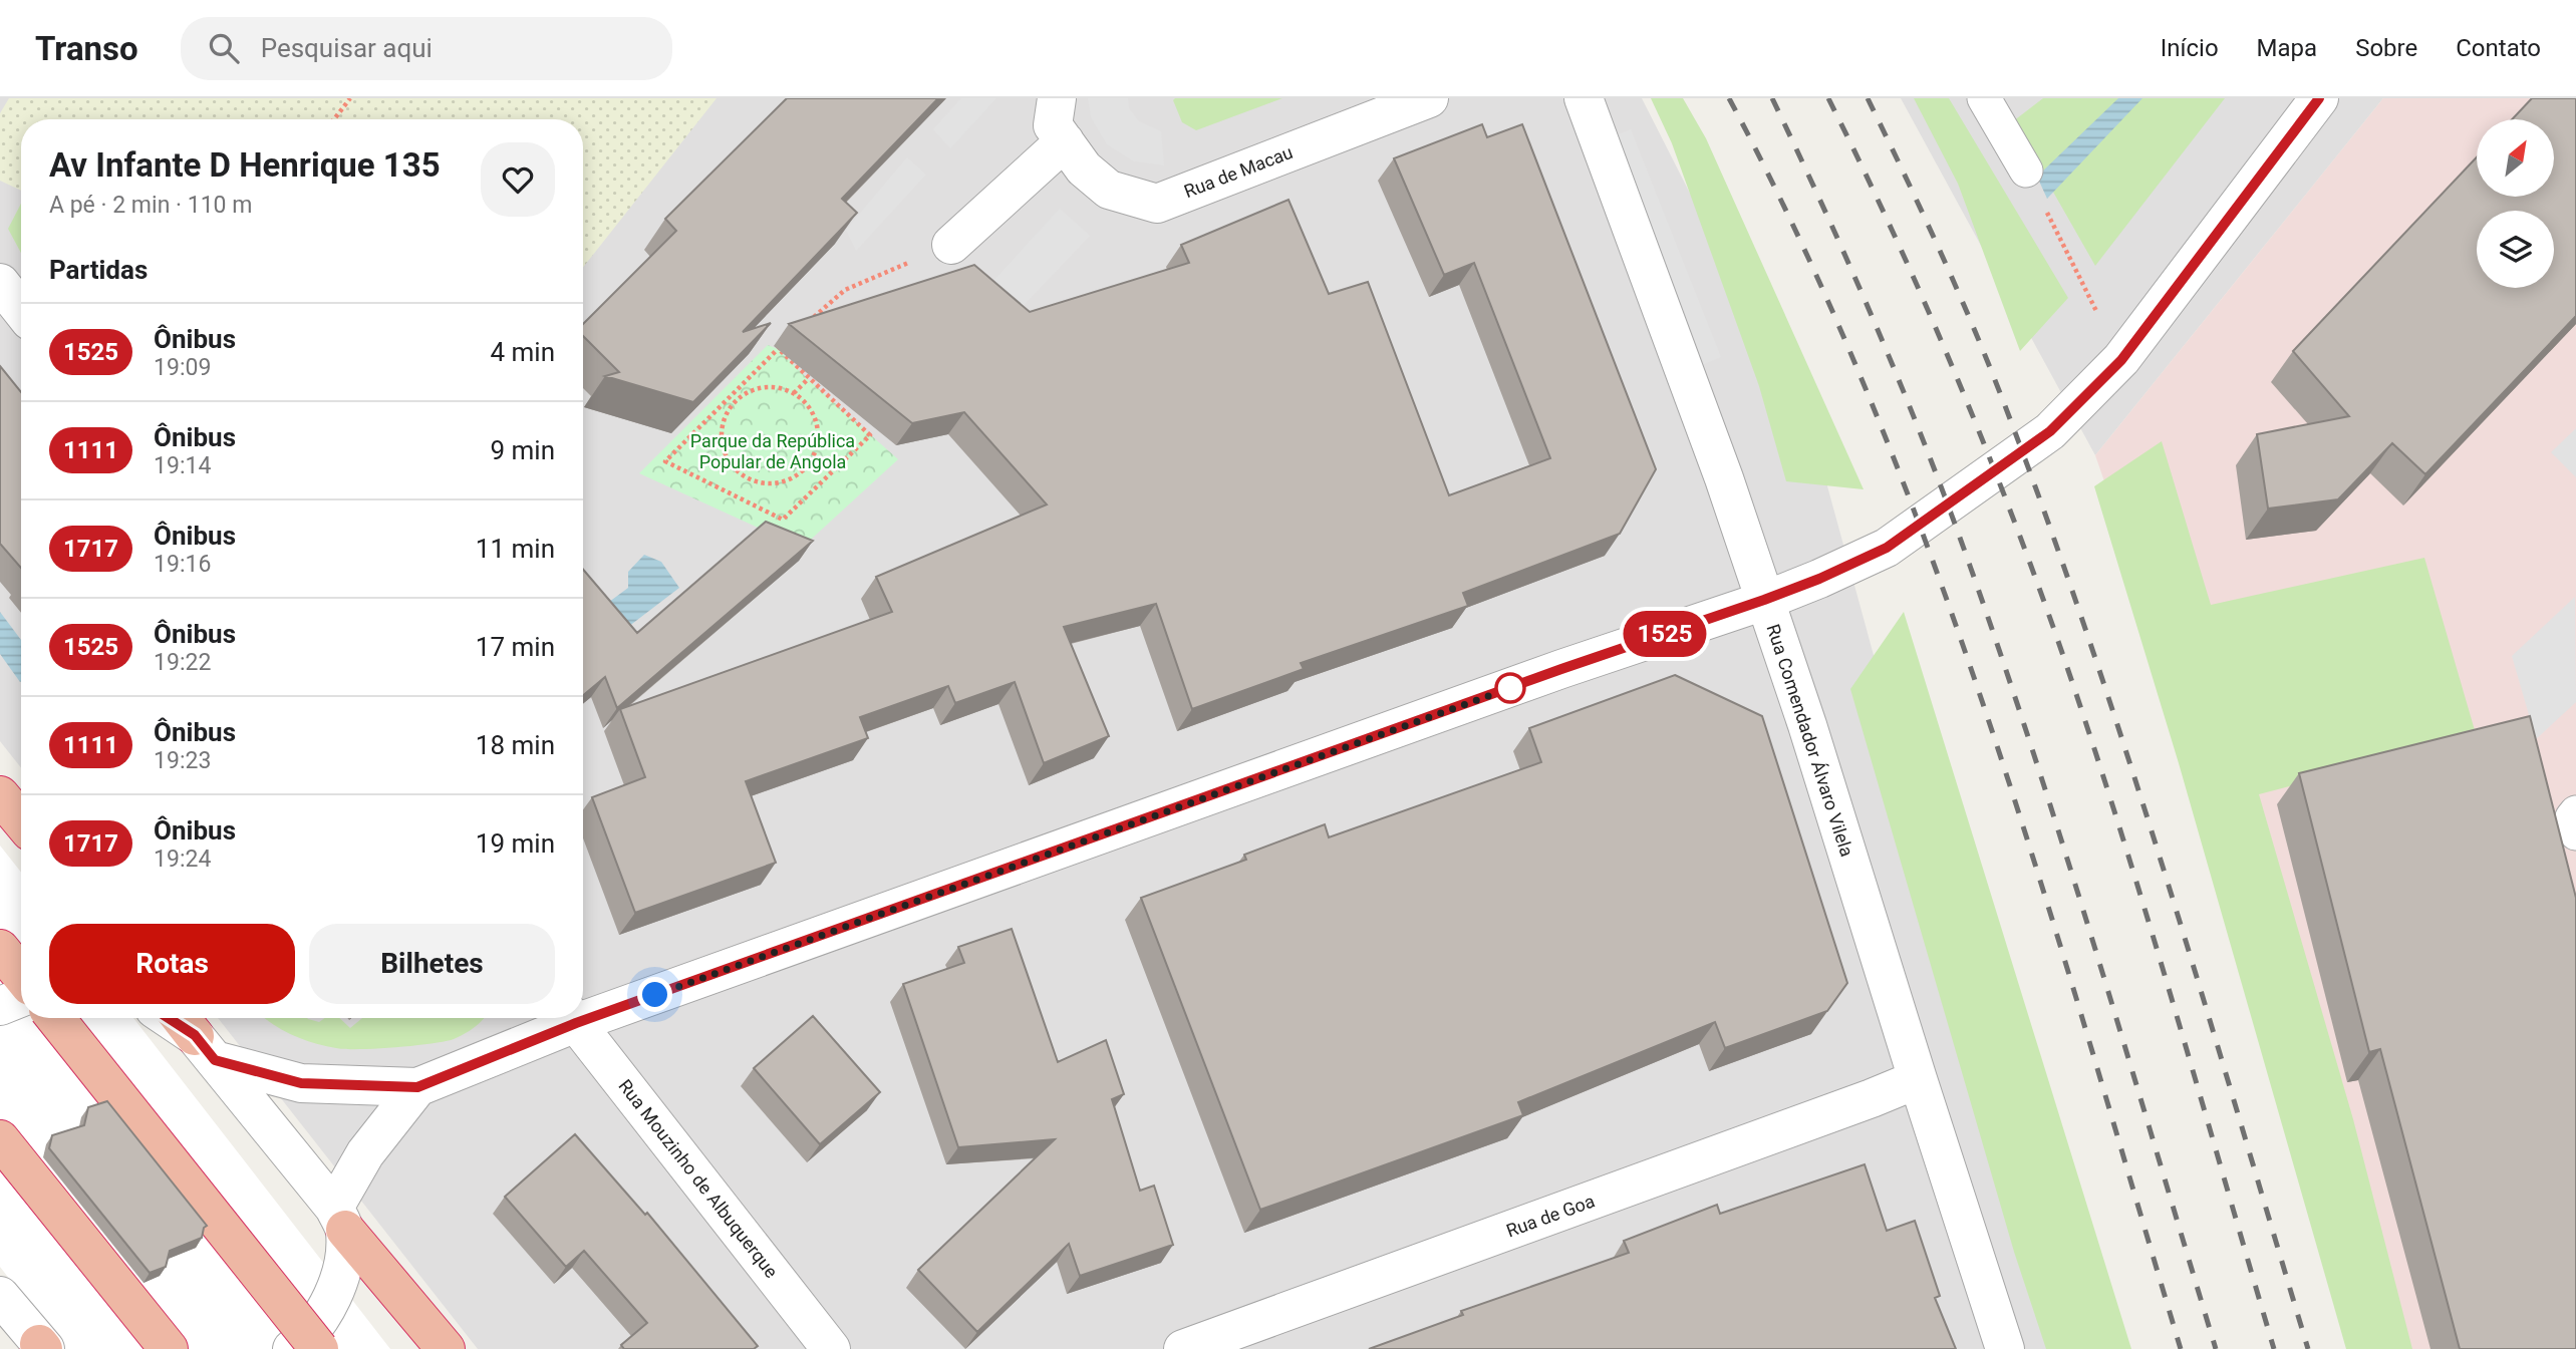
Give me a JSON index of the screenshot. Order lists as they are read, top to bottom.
{
  "streets": {
    "street": [
      "Rua de Macau",
      "Rua Comendador Álvaro Vilela",
      "Rua Mouzinho de Albuquerque",
      "Rua de Goa"
    ]
  },
  "crossings": [
    ["Rua Comendador Álvaro Vilela", "Rua de Goa"]
  ],
  "parks": ["Parque da República Popular de Angola"],
  "lines": ["bus line 1525"],
  "north": "top right",
  "page": {
    "header": "Transo",
    "search": "Pesquisar aqui",
    "nav": [
      "Início",
      "Mapa",
      "Sobre",
      "Contato"
    ],
    "on_map": "1525",
    "heading": [
      ["Av Infante D Henrique 135", "A pé · 2 min · 110 m"],
      "Partidas"
    ],
    "list": [
      {
        "mark": "1525",
        "name": "Ônibus",
        "note": "19:09",
        "value": "4 min"
      },
      {
        "mark": "1111",
        "name": "Ônibus",
        "note": "19:14",
        "value": "9 min"
      },
      {
        "mark": "1717",
        "name": "Ônibus",
        "note": "19:16",
        "value": "11 min"
      },
      {
        "mark": "1525",
        "name": "Ônibus",
        "note": "19:22",
        "value": "17 min"
      },
      {
        "mark": "1111",
        "name": "Ônibus",
        "note": "19:23",
        "value": "18 min"
      },
      {
        "mark": "1717",
        "name": "Ônibus",
        "note": "19:24",
        "value": "19 min"
      }
    ],
    "buttons": ["Rotas", "Bilhetes"]
  }
}
